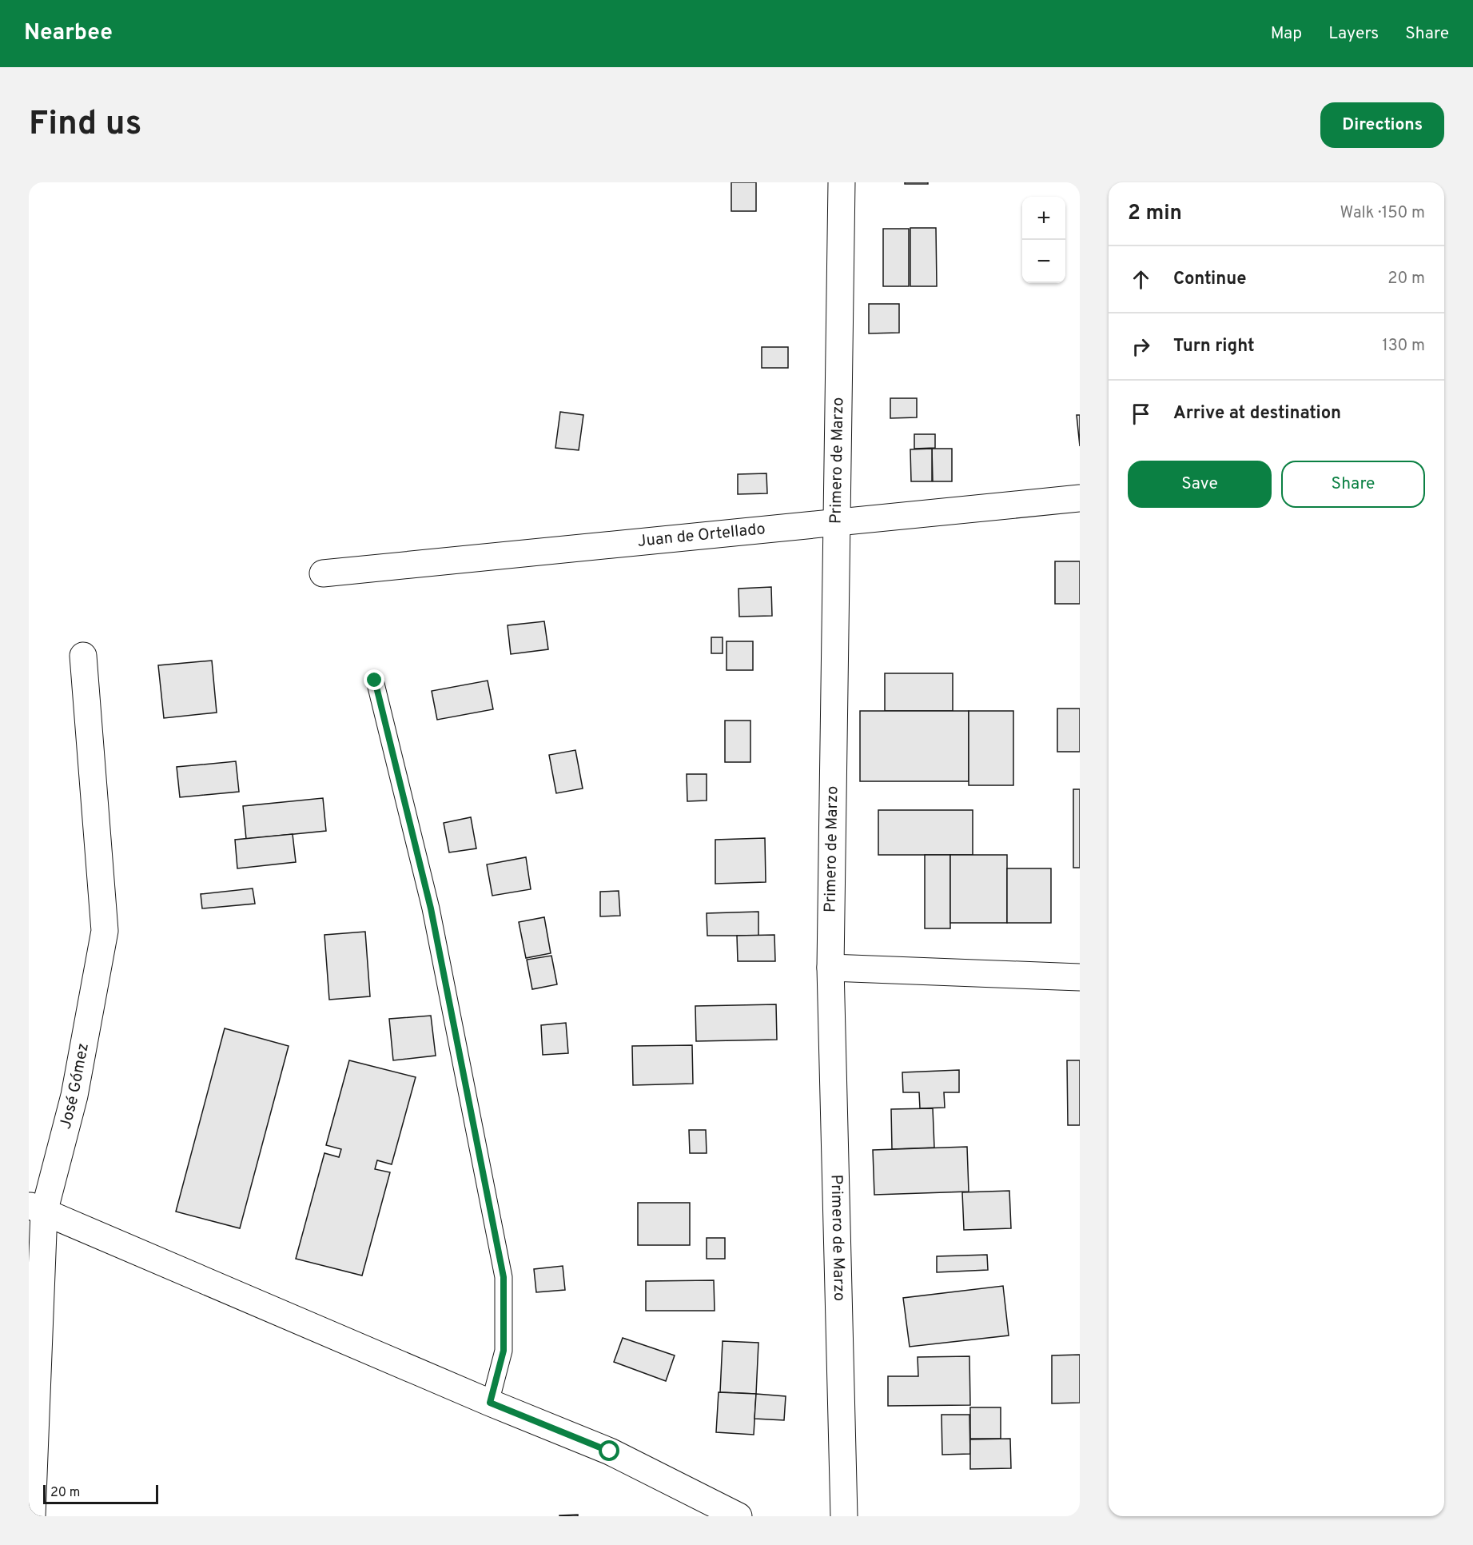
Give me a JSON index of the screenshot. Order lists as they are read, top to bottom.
{
  "streets": {
    "street": ["Primero de Marzo", "Juan de Ortellado", "José Gómez"]
  },
  "crossings": [
    ["Primero de Marzo", "Juan de Ortellado"]
  ],
  "scale_bar": "20 m",
  "page": {
    "header": "Nearbee",
    "nav": ["Map", "Layers", "Share"],
    "buttons": [
      "Directions",
      ["Save", "Share"]
    ],
    "title": "Find us",
    "heading": ["2 min", "Walk · 150 m"],
    "map_buttons": ["+", "−"],
    "list": [
      ["Continue", "20 m"],
      ["Turn right", "130 m"],
      "Arrive at destination"
    ],
    "scale": "20 m"
  }
}
